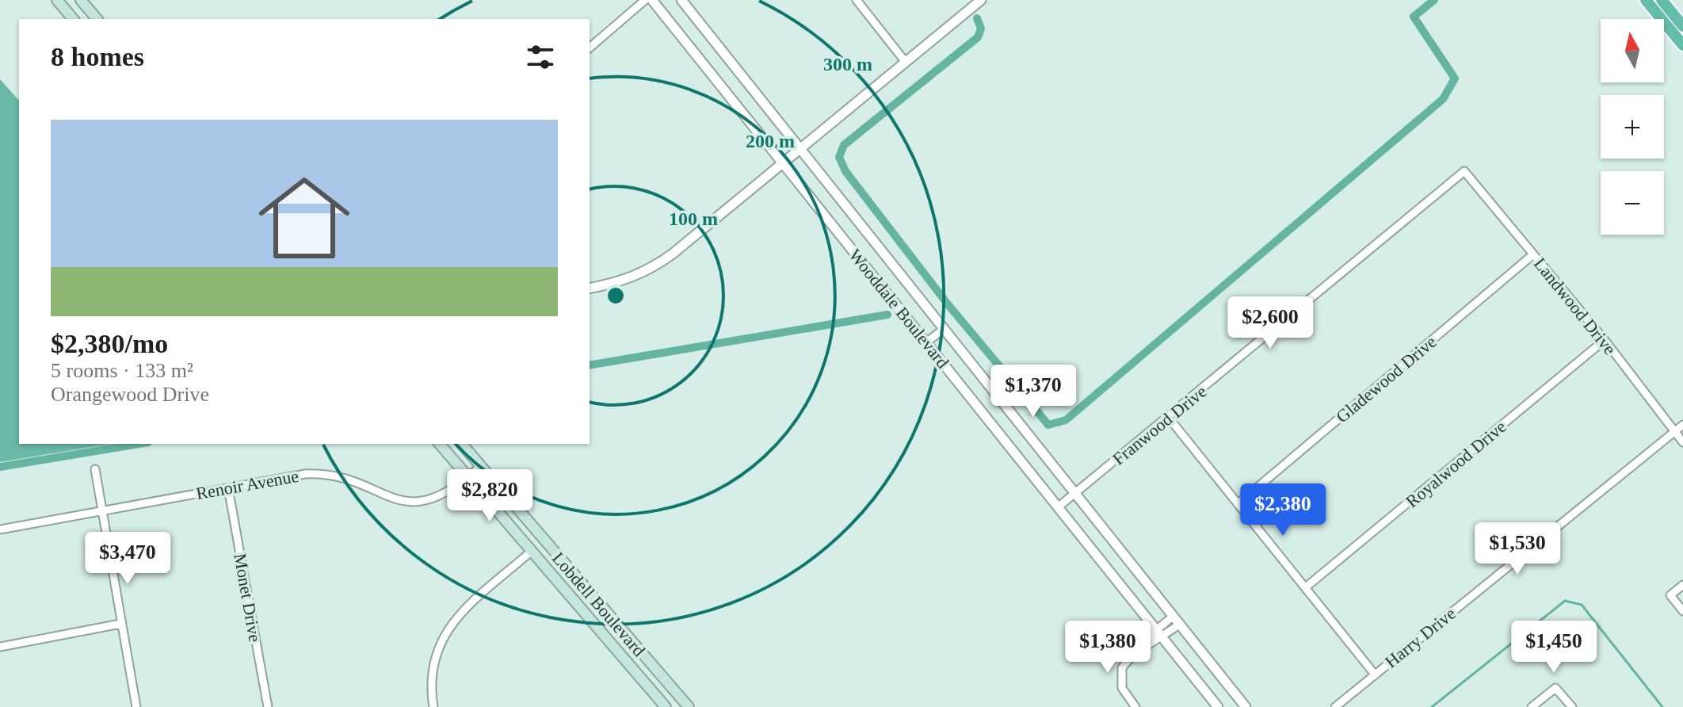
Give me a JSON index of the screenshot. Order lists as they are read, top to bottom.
{
  "streets": {
    "main road": ["Lobdell Boulevard"],
    "street": [
      "Landwood Drive",
      "Wooddale Boulevard",
      "Gladewood Drive",
      "Franwood Drive",
      "Royalwood Drive",
      "Renoir Avenue",
      "Monet Drive",
      "Harry Drive"
    ]
  },
  "crossings": [
    ["Landwood Drive", "Gladewood Drive"],
    ["Landwood Drive", "Franwood Drive"],
    ["Landwood Drive", "Royalwood Drive"],
    ["Landwood Drive", "Harry Drive"],
    ["Wooddale Boulevard", "Franwood Drive"],
    ["Renoir Avenue", "Monet Drive"],
    ["Renoir Avenue", "Lobdell Boulevard"]
  ],
  "north": "top",
  "page": {
    "map_buttons": ["+", "−"],
    "heading": "8 homes",
    "list": [
      {
        "name": "$2,380/mo",
        "note": "5 rooms · 133 m² · Orangewood Drive"
      }
    ],
    "price": [
      "$2,600",
      "$1,370",
      "$2,820",
      "$2,380",
      "$1,530",
      "$3,470",
      "$1,380",
      "$1,450"
    ]
  },
  "rings": ["300 m", "200 m", "100 m"]
}
